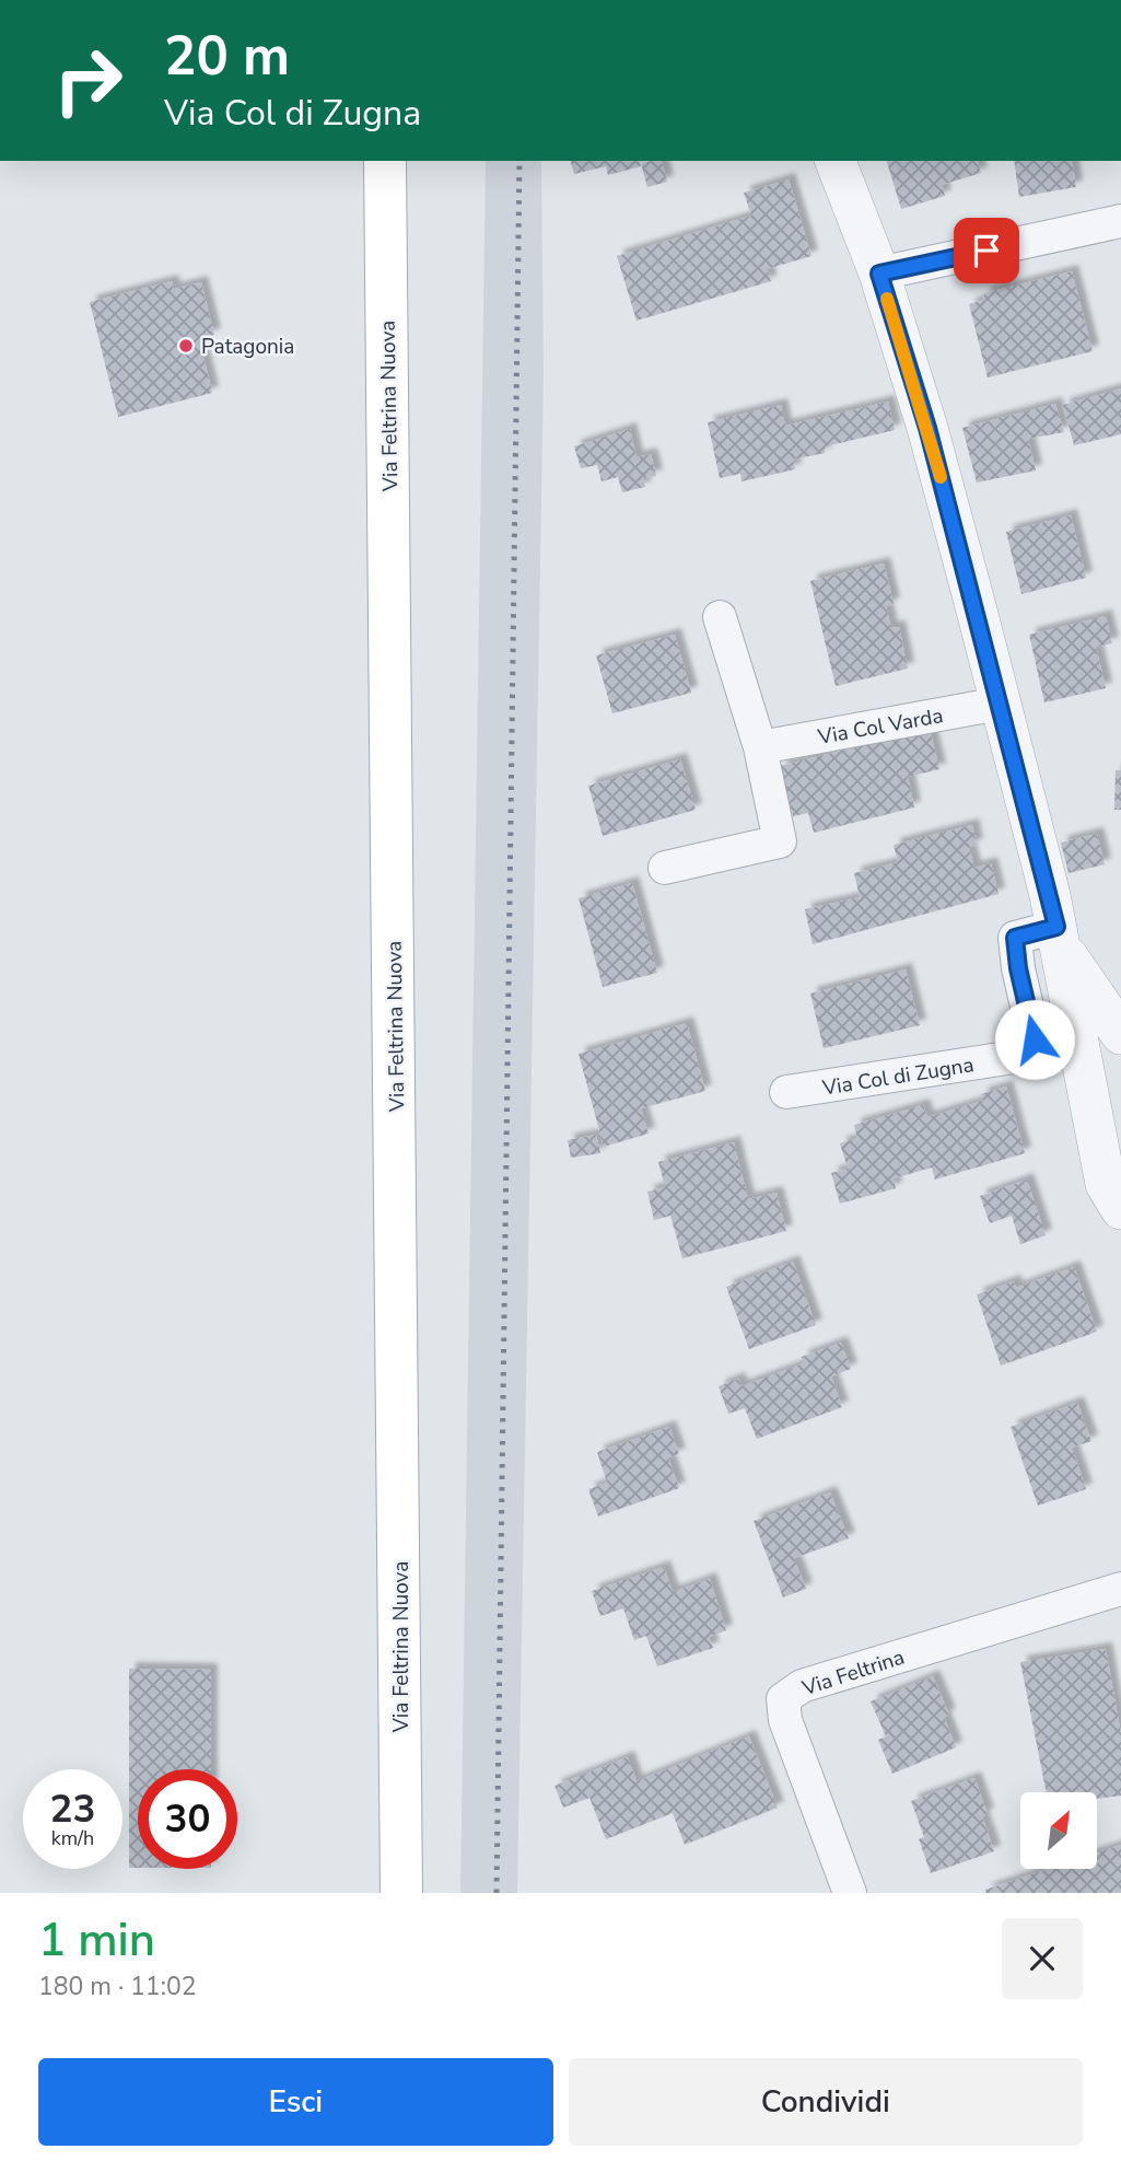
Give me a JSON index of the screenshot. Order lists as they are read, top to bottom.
{
  "streets": {
    "main road": ["Via Feltrina Nuova"],
    "street": ["Via Col Varda", "Via Col di Zugna", "Via Feltrina"]
  },
  "places": ["Patagonia"],
  "north": "top right",
  "page": {
    "turn": ["20 m", "Via Col di Zugna"],
    "speed": "23 km/h",
    "limit": "30",
    "heading": ["1 min", "180 m · 11:02"],
    "buttons": ["Esci", "Condividi"]
  }
}
